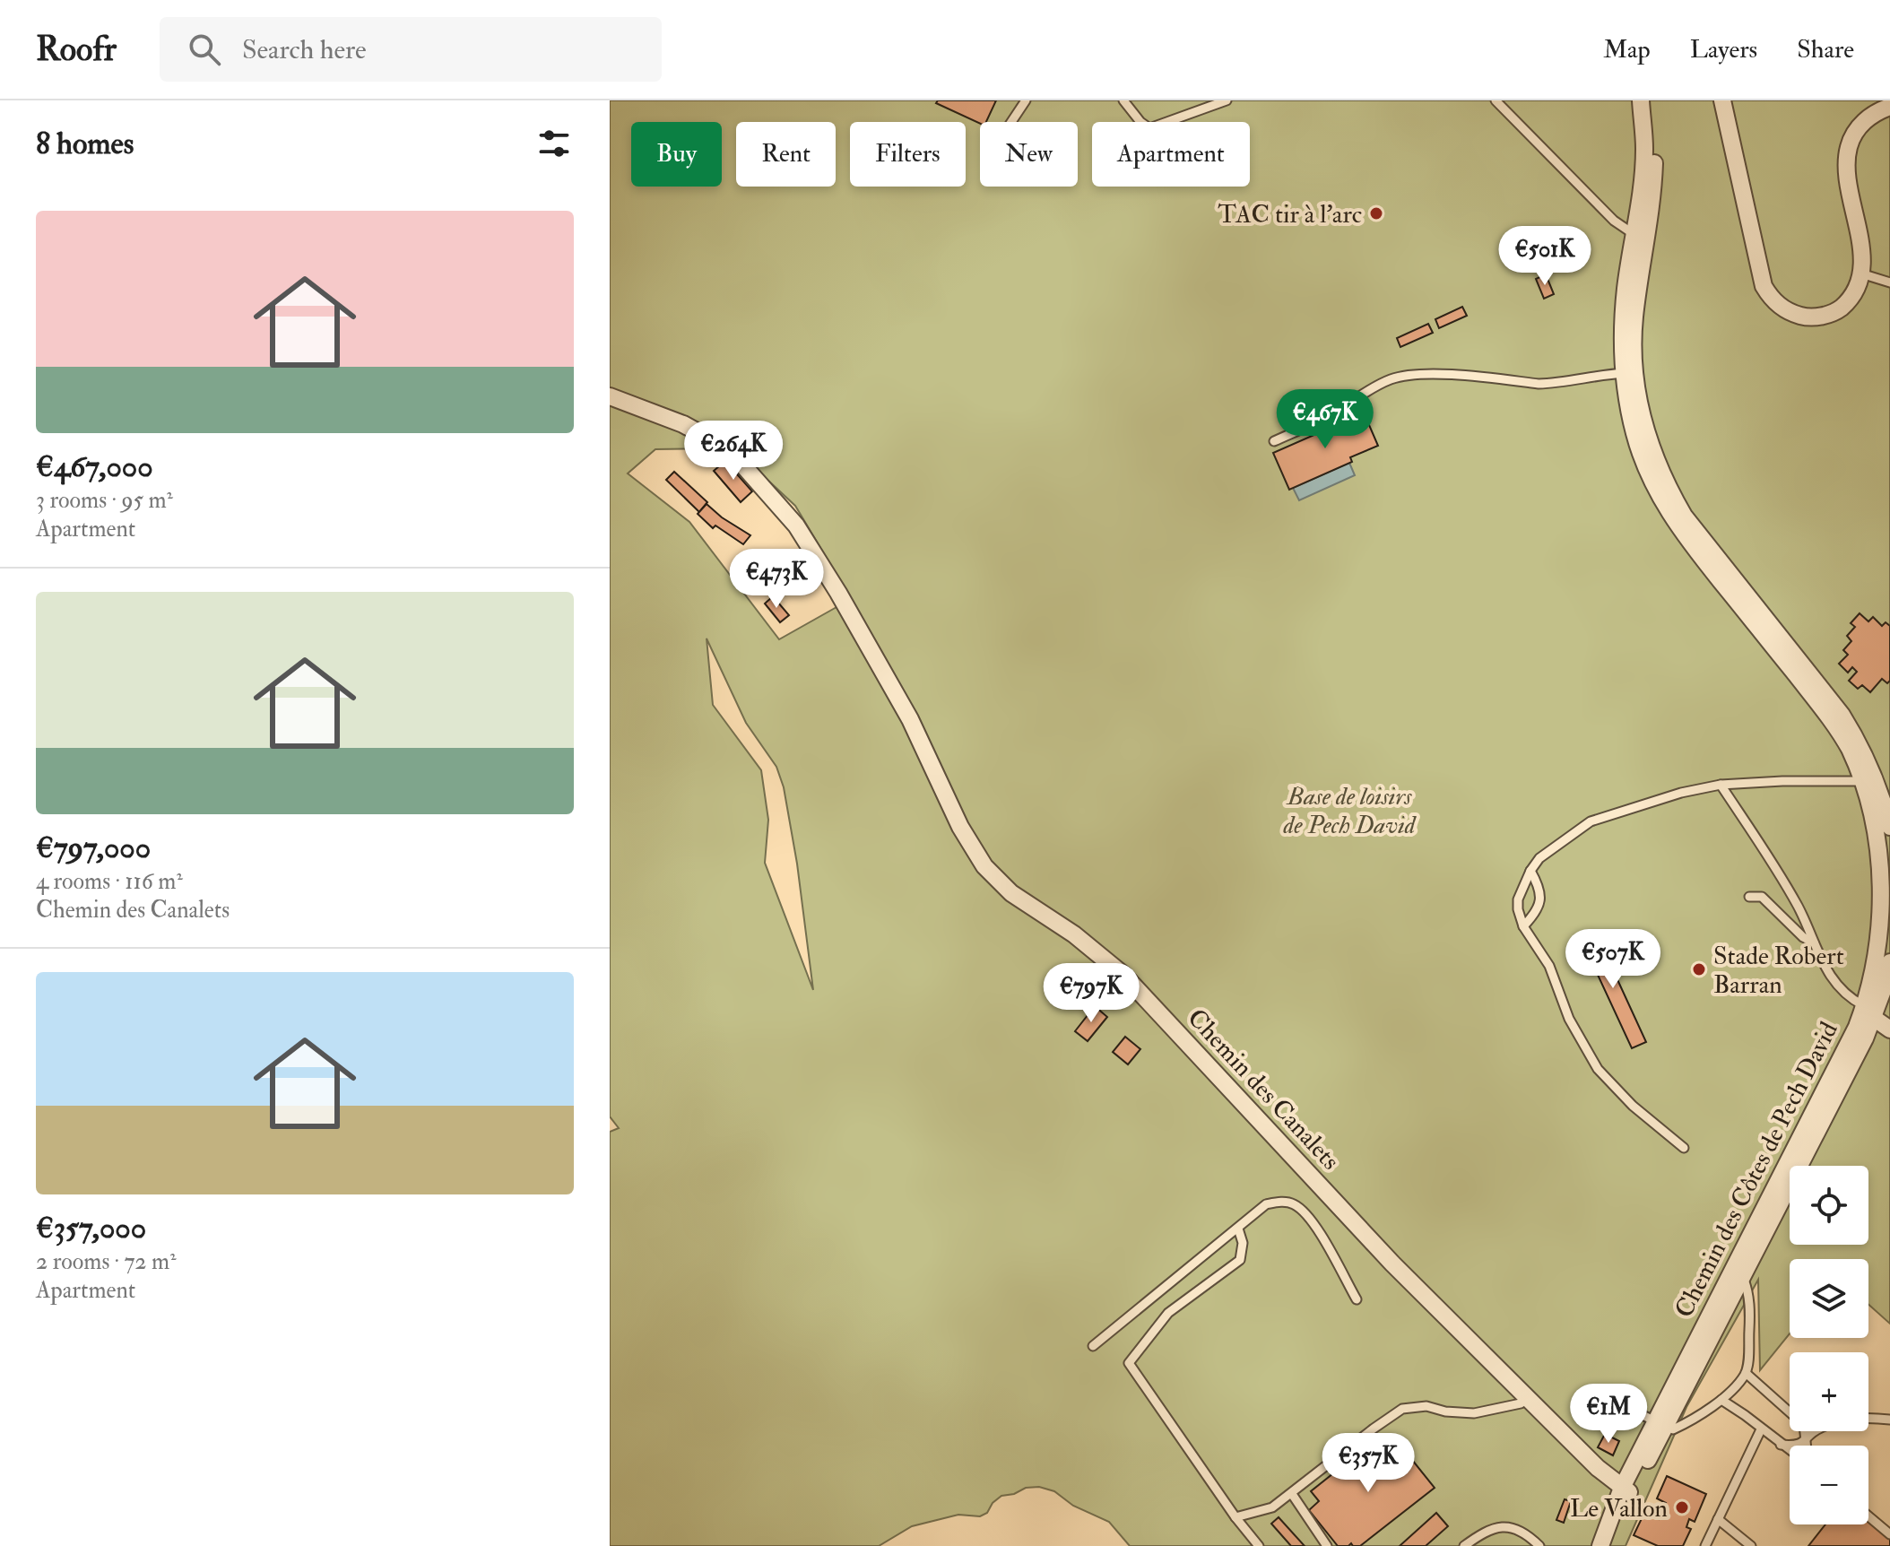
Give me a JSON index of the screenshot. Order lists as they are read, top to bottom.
{
  "streets": {
    "street": ["Chemin des Canalets", "Chemin des Côtes de Pech David"]
  },
  "crossings": [
    ["Chemin des Canalets", "Chemin des Côtes de Pech David"]
  ],
  "parks": ["Base de loisirs de Pech David"],
  "places": ["TAC tir à l'arc", "Stade Robert Barran", "Le Vallon"],
  "page": {
    "header": "Roofr",
    "search": "Search here",
    "nav": ["Map", "Layers", "Share"],
    "heading": "8 homes",
    "chip": [
      "Buy",
      "Rent",
      "Filters",
      "New",
      "Apartment"
    ],
    "list": [
      {
        "name": "€467,000",
        "note": "3 rooms · 95 m² · Apartment"
      },
      {
        "name": "€797,000",
        "note": "4 rooms · 116 m² · Chemin des Canalets"
      },
      {
        "name": "€357,000",
        "note": "2 rooms · 72 m² · Apartment"
      }
    ],
    "price": [
      "€501K",
      "€467K",
      "€264K",
      "€473K",
      "€507K",
      "€797K",
      "€1M",
      "€357K"
    ],
    "map_buttons": ["+", "−"]
  }
}
